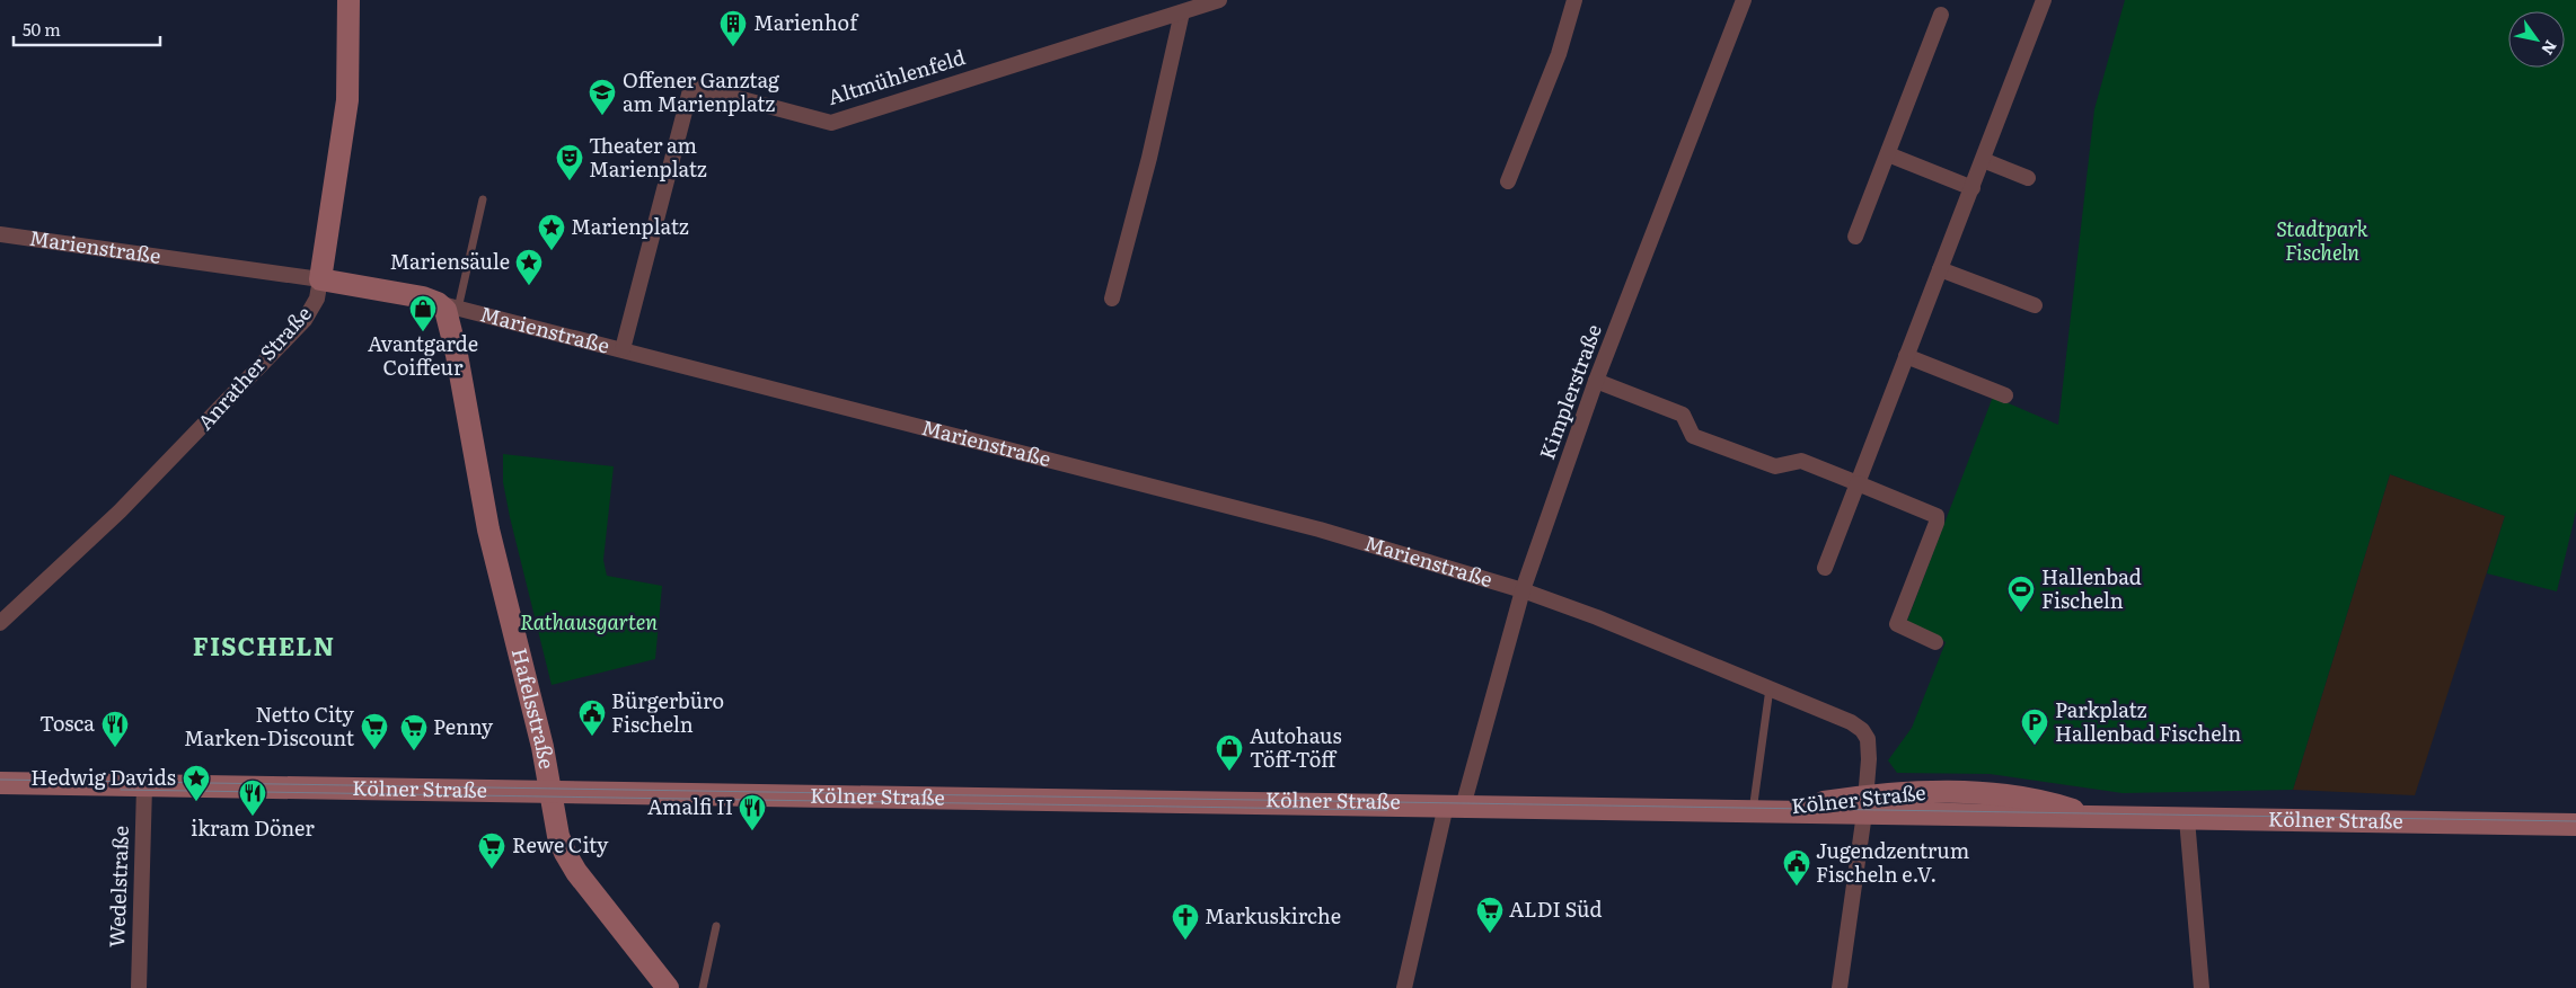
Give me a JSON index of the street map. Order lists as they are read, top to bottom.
{
  "streets": {
    "main road": [
      "Marienstraße",
      "Anrather Straße",
      "Hafelsstraße",
      "Kölner Straße"
    ],
    "street": ["Altmühlenfeld", "Kimplerstraße", "Wedelstraße"]
  },
  "crossings": [
    ["Altmühlenfeld", "Marienstraße"],
    ["Marienstraße", "Anrather Straße"],
    ["Marienstraße", "Kimplerstraße"],
    ["Marienstraße", "Hafelsstraße"],
    ["Marienstraße", "Kölner Straße"],
    ["Kimplerstraße", "Kölner Straße"],
    ["Hafelsstraße", "Kölner Straße"],
    ["Kölner Straße", "Wedelstraße"]
  ],
  "districts": ["FISCHELN"],
  "parks": ["Stadtpark Fischeln", "Rathausgarten"],
  "places": {
    "building": ["Marienhof"],
    "school or university": ["Offener Ganztag am Marienplatz"],
    "theatre": ["Theater am Marienplatz"],
    "place": ["Marienplatz", "Mariensäule", "Hedwig Davids"],
    "shop": ["Avantgarde Coiffeur", "Autohaus Töff-Töff"],
    "sports": ["Hallenbad Fischeln"],
    "public building": ["Bürgerbüro Fischeln", "Jugendzentrum Fischeln e.V."],
    "parking": ["Parkplatz Hallenbad Fischeln"],
    "restaurant": ["Tosca", "ikram Döner", "Amalfi II"],
    "supermarket": [
      "Netto City Marken-Discount",
      "Penny",
      "Rewe City",
      "ALDI Süd"
    ],
    "church": ["Markuskirche"]
  },
  "scale_bar": "50 m",
  "north": "bottom right"
}
